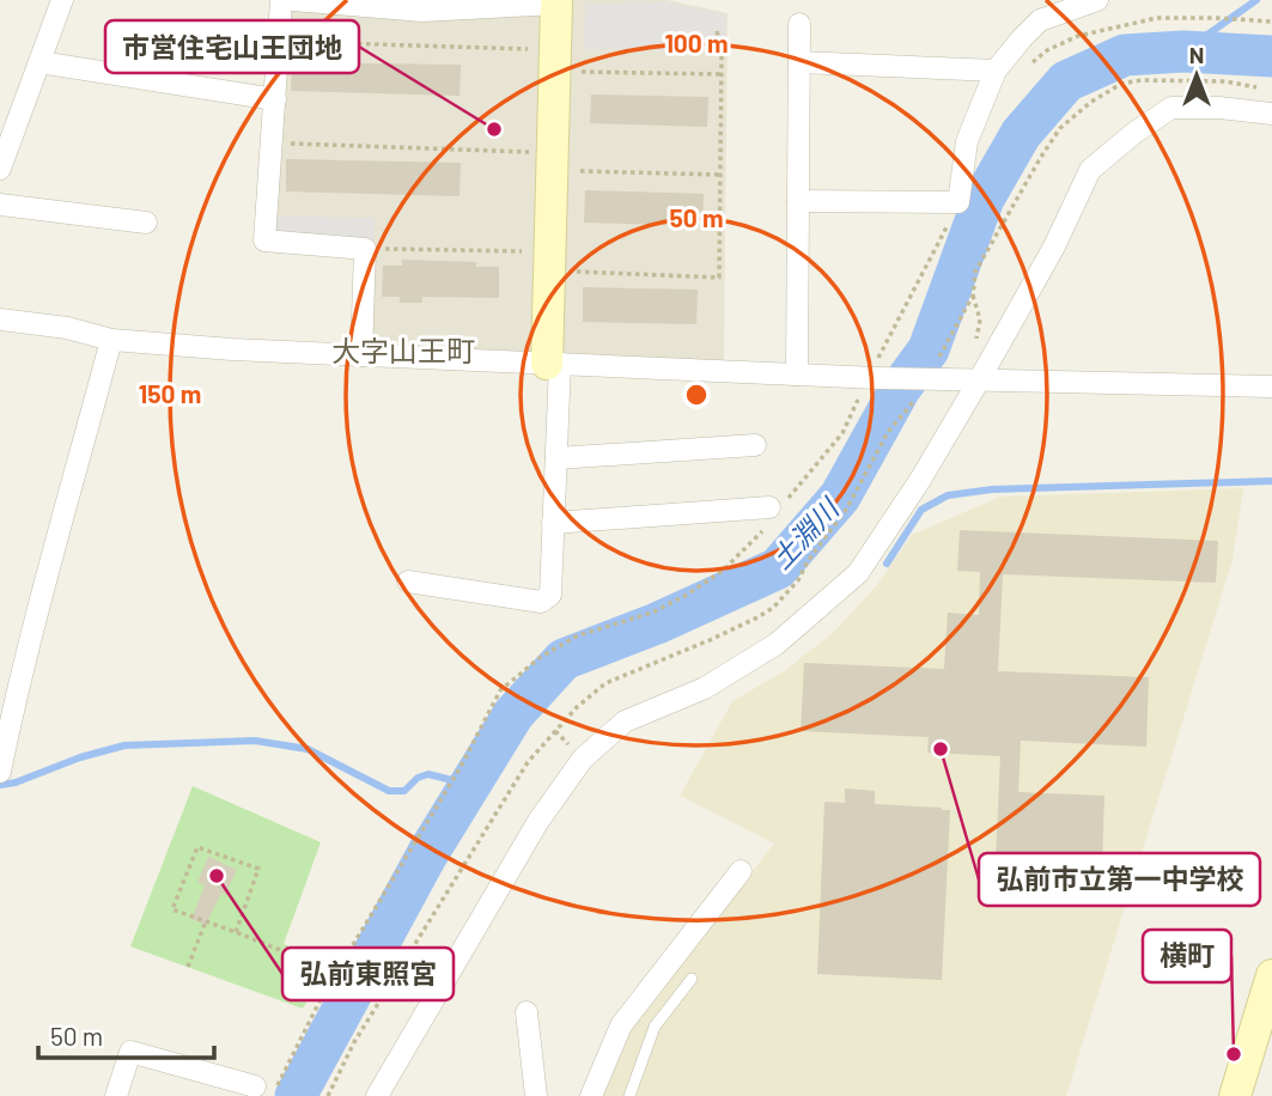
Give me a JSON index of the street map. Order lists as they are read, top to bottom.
{
  "districts": ["大字山王町"],
  "water": ["土淵川"],
  "places": [
    "市営住宅山王団地",
    "弘前市立第一中学校",
    "弘前東照宮",
    "横町"
  ],
  "scale_bar": "50 m",
  "north": "top",
  "rings": ["100 m", "50 m", "150 m"]
}
